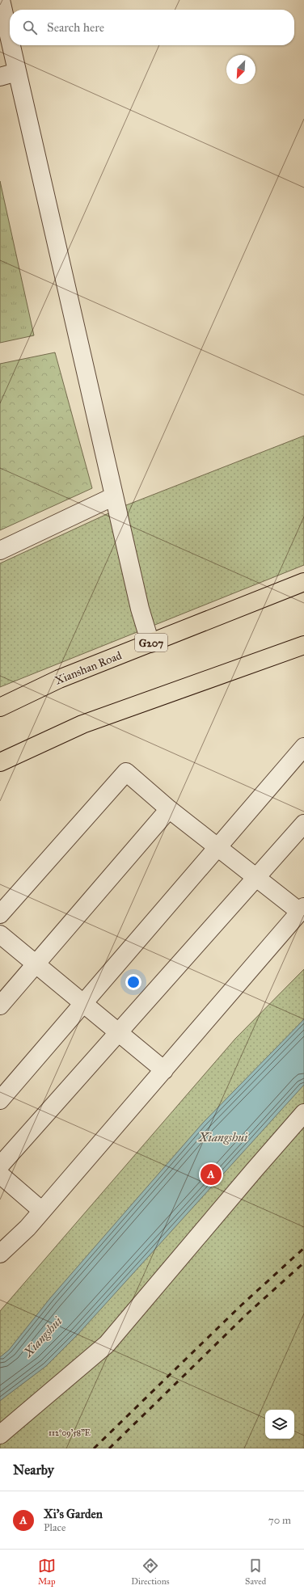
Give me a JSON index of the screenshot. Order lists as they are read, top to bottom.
{
  "streets": {
    "highway": ["G207", "Xianshan Road"]
  },
  "water": ["Xiangshui"],
  "north": "bottom left",
  "page": {
    "search": "Search here",
    "pins": "A",
    "heading": "Nearby",
    "list": [
      {
        "mark": "A",
        "name": "Xi's Garden",
        "note": "Place",
        "value": "70 m"
      }
    ],
    "nav": ["Map", "Directions", "Saved"]
  },
  "coordinates": ["112°09'58\"E"]
}
